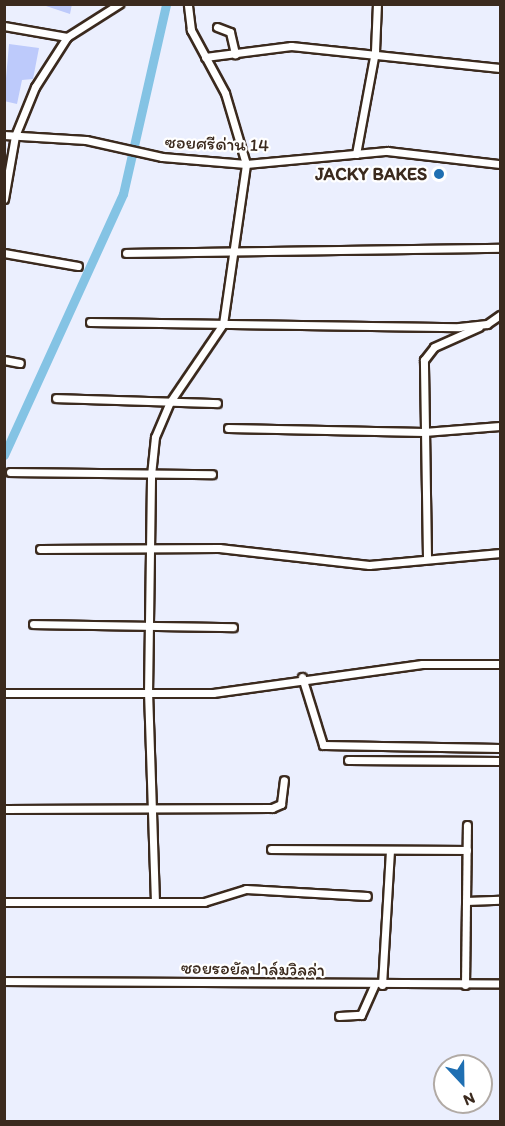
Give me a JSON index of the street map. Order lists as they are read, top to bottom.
{
  "streets": {
    "street": ["ซอยศรีด่าน 14", "ซอยรอยัลปาล์มวิลล่า"]
  },
  "places": ["JACKY BAKES"],
  "north": "bottom"
}
